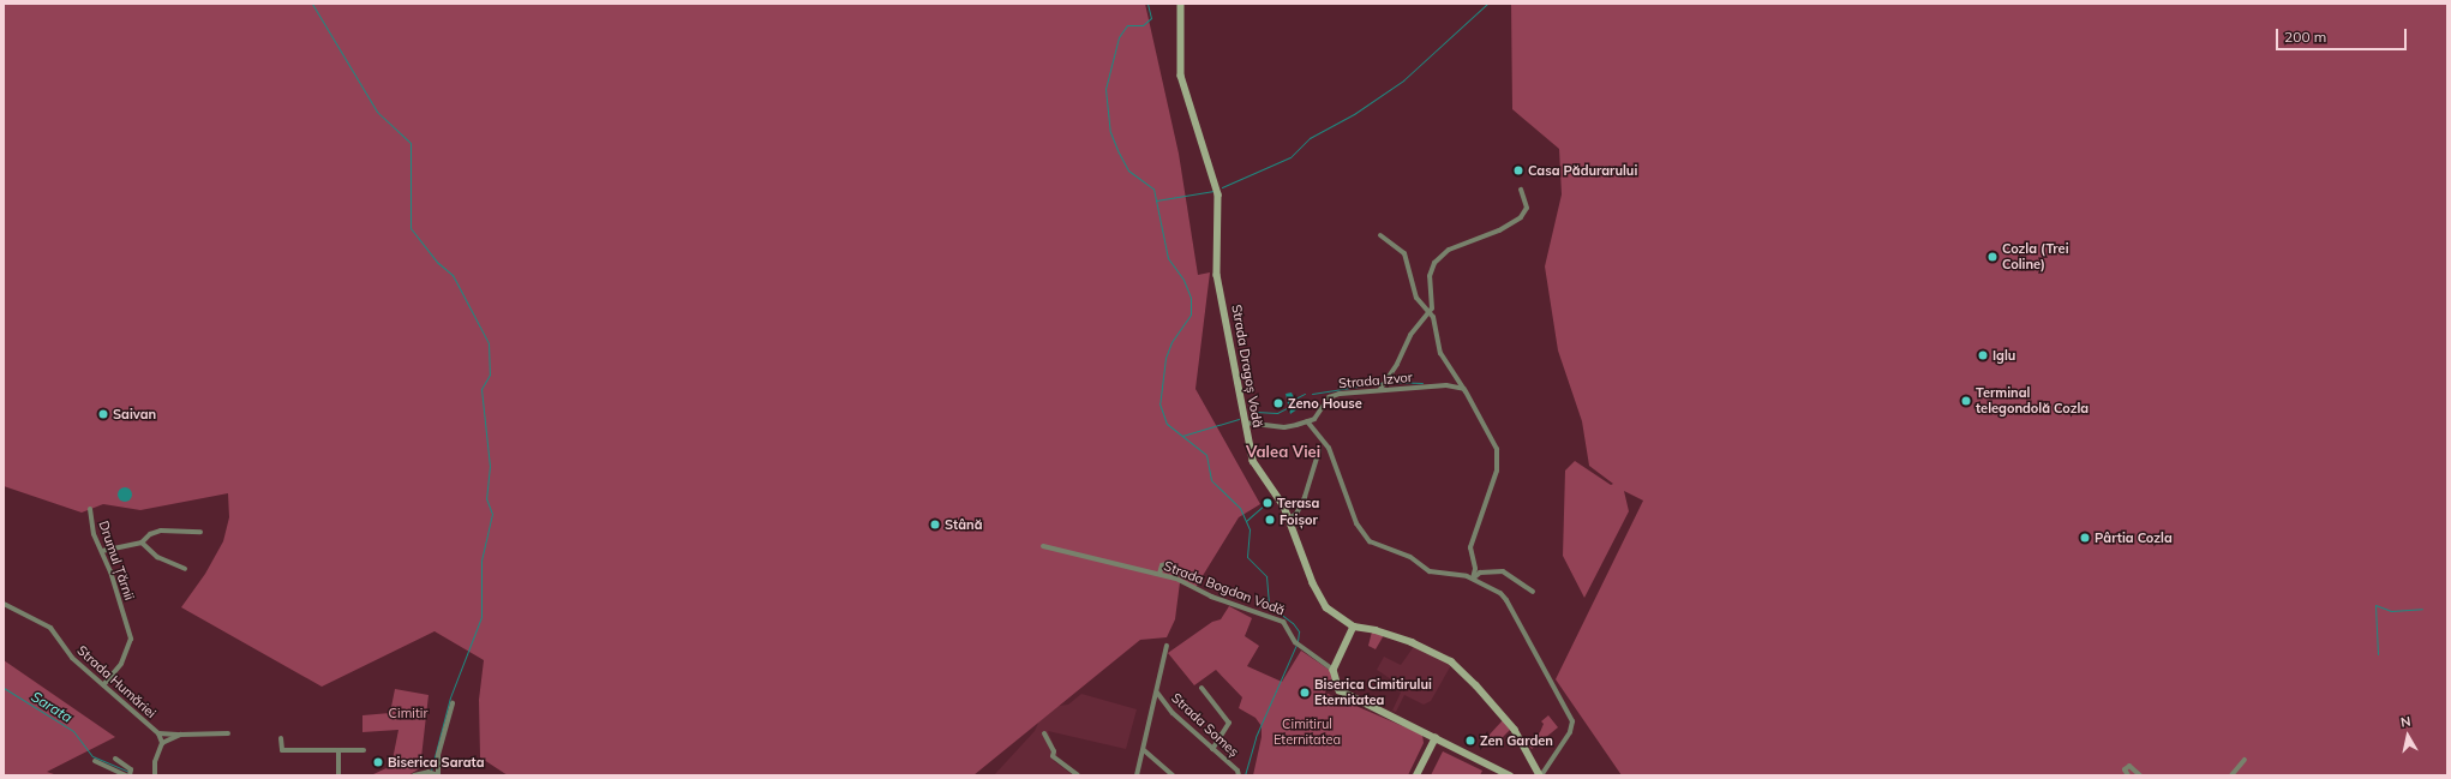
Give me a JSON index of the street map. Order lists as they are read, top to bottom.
{
  "streets": {
    "street": [
      "Strada Dragoș Vodă",
      "Strada Izvor",
      "Drumul Țărnii",
      "Strada Bogdan Vodă",
      "Strada Humăriei",
      "Strada Someș"
    ]
  },
  "crossings": [
    ["Strada Dragoș Vodă", "Strada Izvor"],
    ["Drumul Țărnii", "Strada Humăriei"]
  ],
  "districts": ["Valea Viei"],
  "water": ["Sarata"],
  "parks": ["Cimitir", "Cimitirul Eternitatea"],
  "places": [
    "Casa Pădurarului",
    "Cozla (Trei Coline)",
    "Iglu",
    "Terminal telegondolă Cozla",
    "Zeno House",
    "Saivan",
    "Terasa",
    "Foișor",
    "Stână",
    "Pârtia Cozla",
    "Biserica Cimitirului Eternitatea",
    "Zen Garden",
    "Biserica Sarata"
  ],
  "scale_bar": "200 m",
  "north": "top"
}
